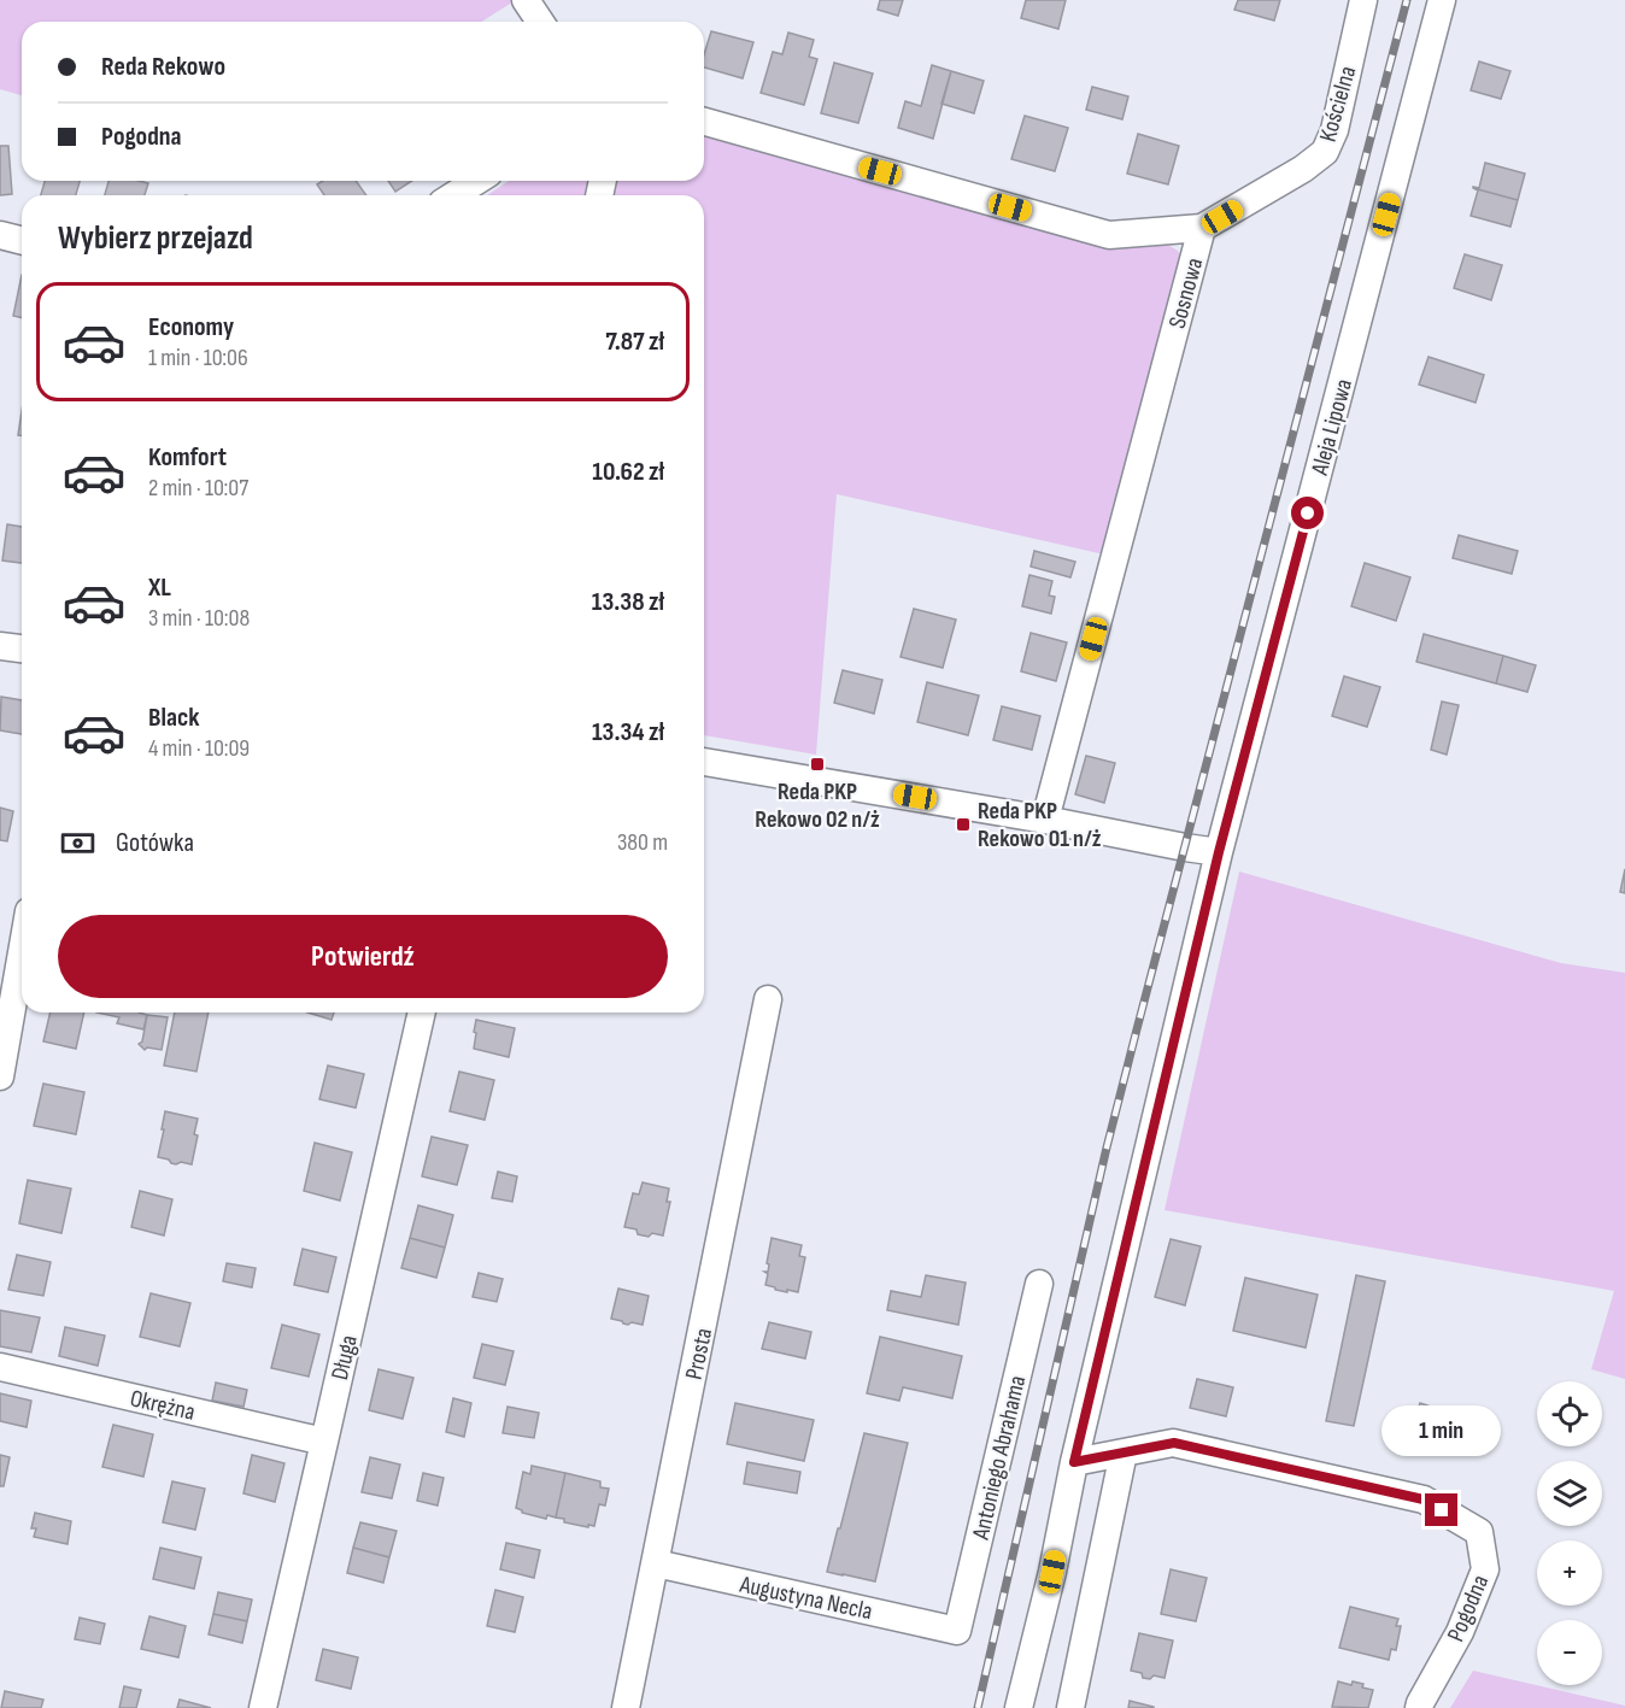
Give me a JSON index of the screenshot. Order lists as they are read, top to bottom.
{
  "streets": {
    "street": [
      "Kościelna",
      "Sosnowa",
      "Aleja Lipowa",
      "Prosta",
      "Długa",
      "Okrężna",
      "Antoniego Abrahama",
      "Augustyna Necla",
      "Pogodna"
    ]
  },
  "crossings": [
    ["Kościelna", "Sosnowa"],
    ["Aleja Lipowa", "Pogodna"],
    ["Prosta", "Augustyna Necla"],
    ["Długa", "Okrężna"],
    ["Antoniego Abrahama", "Augustyna Necla"]
  ],
  "places": {
    "transit": ["Reda PKP Rekowo 02 n/ż", "Reda PKP Rekowo 01 n/ż"]
  },
  "page": {
    "banner": ["Reda Rekowo", "Pogodna"],
    "heading": "Wybierz przejazd",
    "list": [
      {
        "name": "Economy",
        "note": "1 min · 10:06",
        "value": "7.87 zł"
      },
      {
        "name": "Komfort",
        "note": "2 min · 10:07",
        "value": "10.62 zł"
      },
      {
        "name": "XL",
        "note": "3 min · 10:08",
        "value": "13.38 zł"
      },
      {
        "name": "Black",
        "note": "4 min · 10:09",
        "value": "13.34 zł"
      }
    ],
    "pay": ["Gotówka", "380 m"],
    "buttons": "Potwierdź",
    "map_buttons": ["+", "−"],
    "bubble": "1 min"
  }
}
